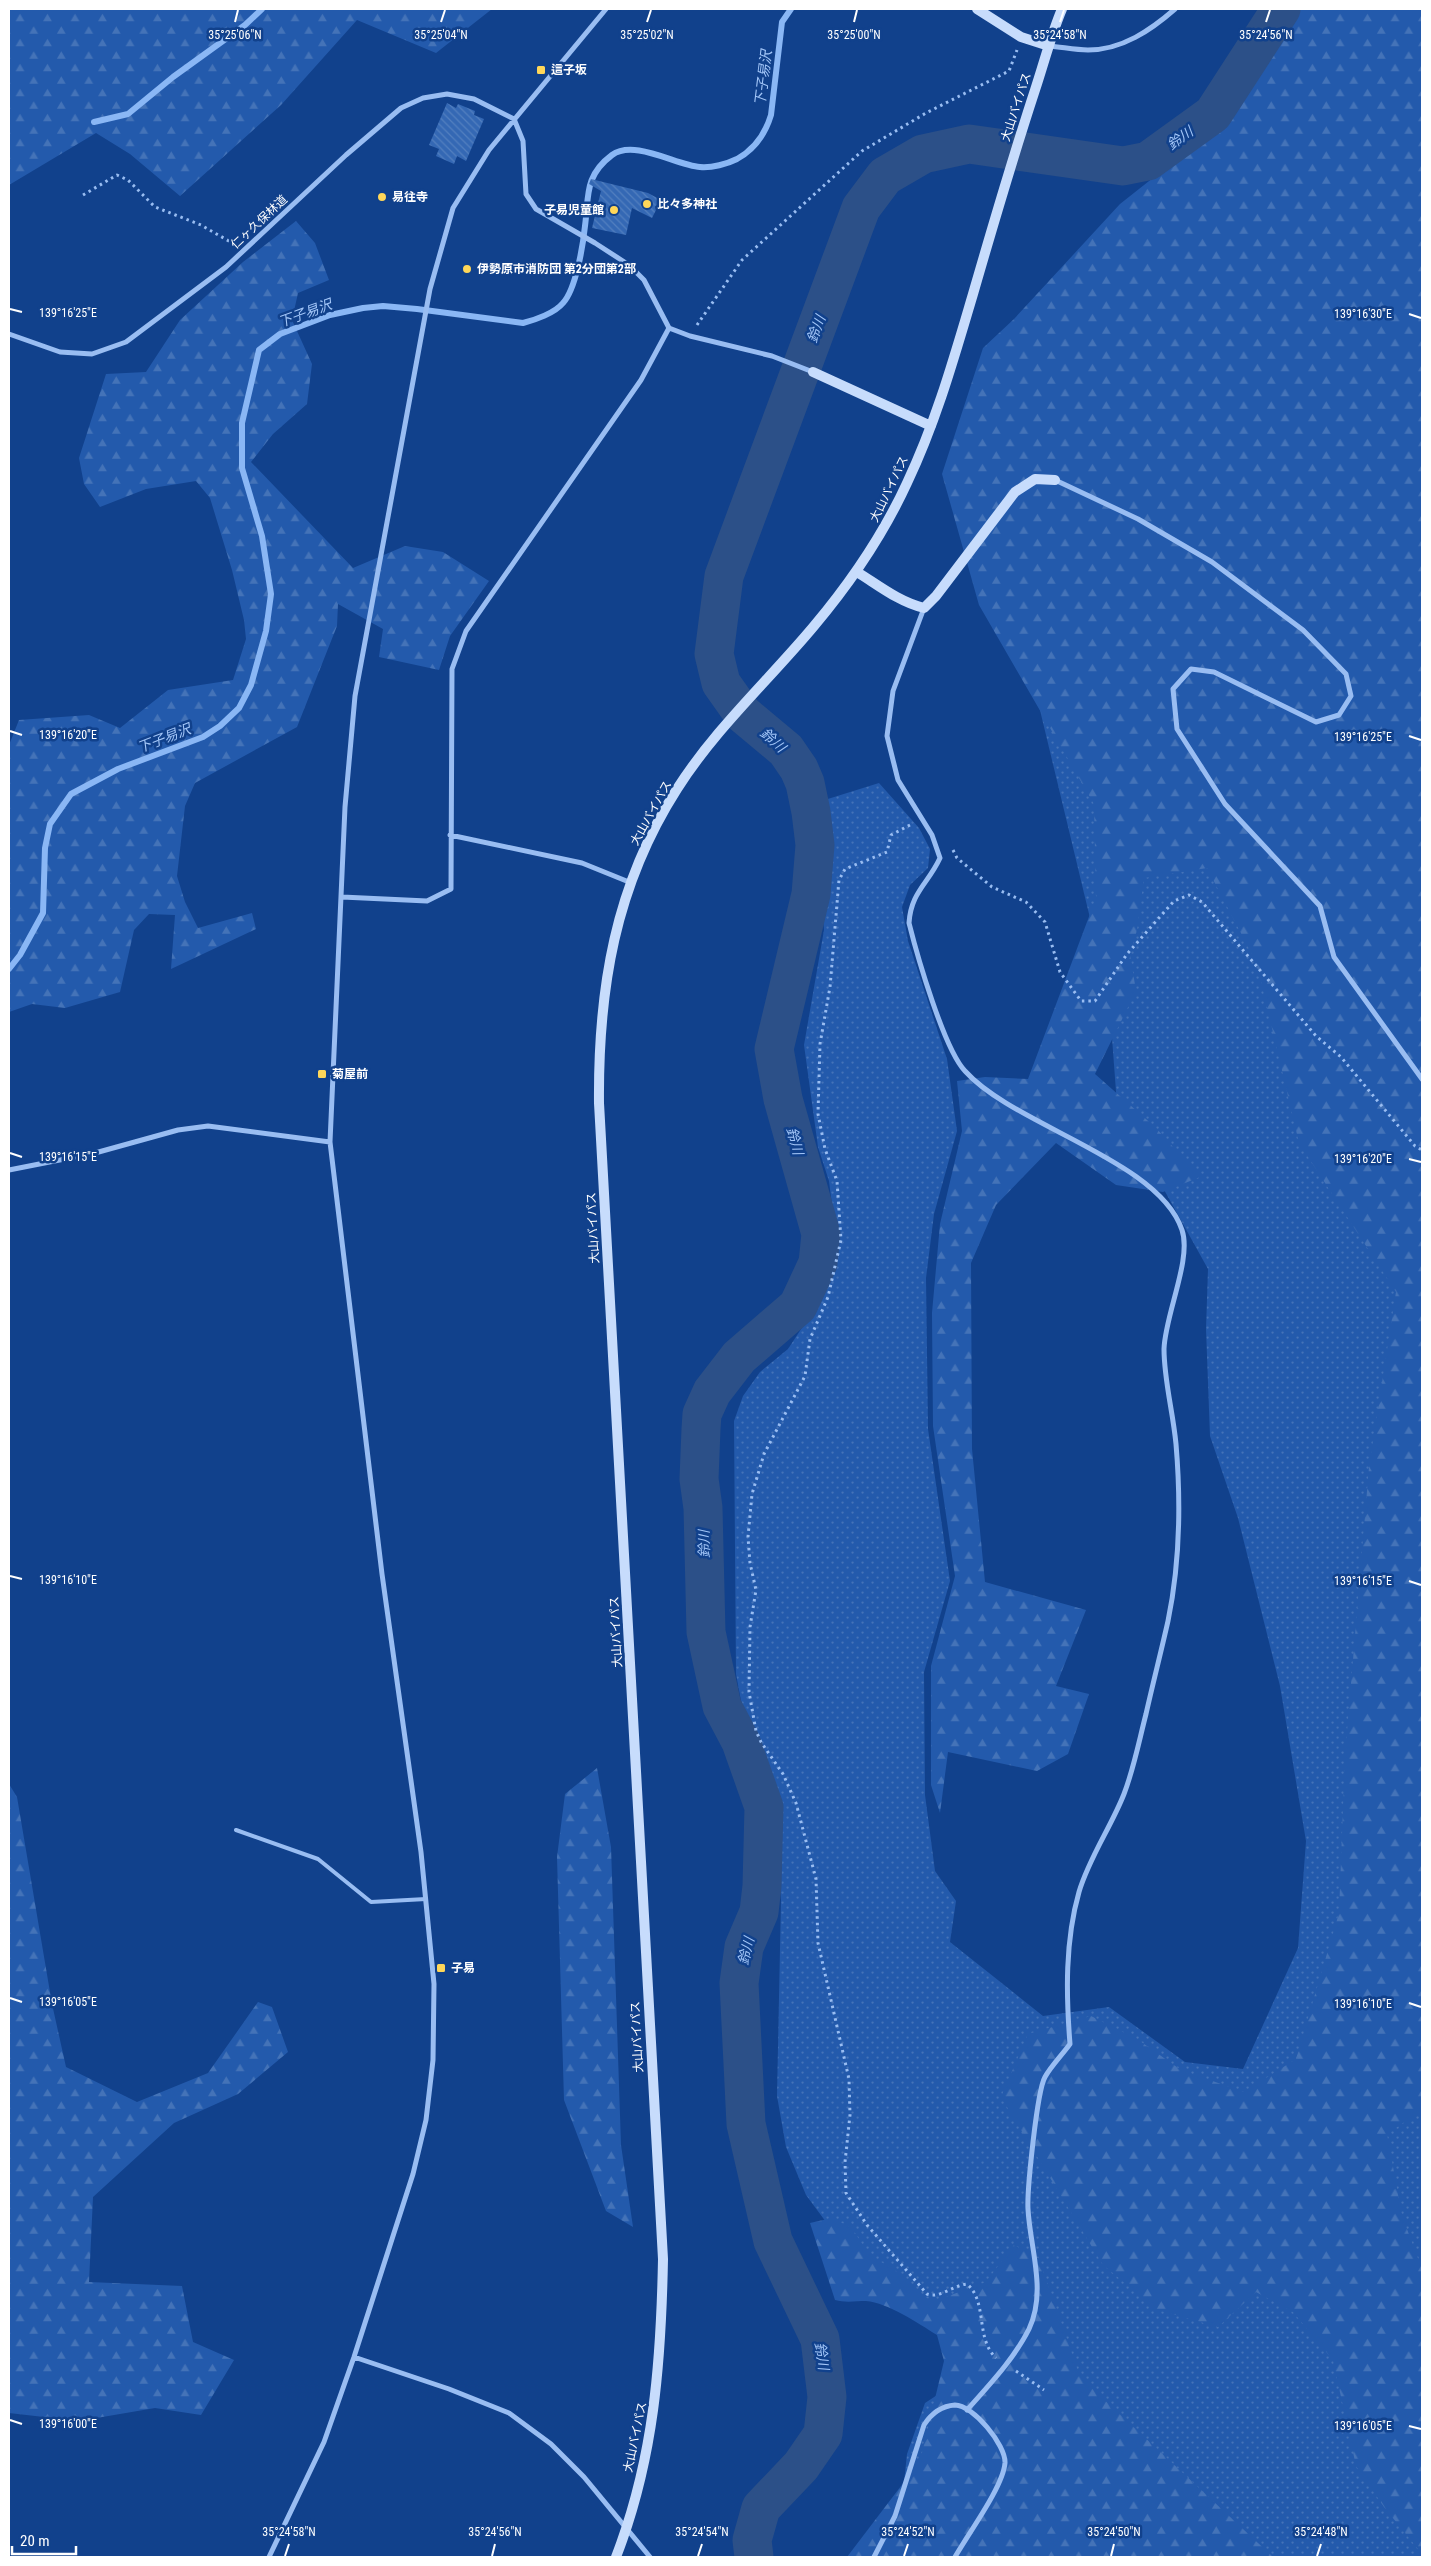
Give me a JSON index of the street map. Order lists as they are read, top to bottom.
{
  "streets": {
    "main road": ["大山バイパス"],
    "street": ["仁ヶ久保林道"]
  },
  "water": ["下子易沢", "鈴川"],
  "places": {
    "transit": ["這子坂", "菊屋前", "子易"],
    "other": [
      "易往寺",
      "比々多神社",
      "子易児童館",
      "伊勢原市消防団 第2分団第2部"
    ]
  },
  "scale_bar": "20 m",
  "coordinates": [
    "35°25'06\"N",
    "35°25'04\"N",
    "35°25'02\"N",
    "35°25'00\"N",
    "35°24'58\"N",
    "35°24'56\"N",
    "139°16'25\"E",
    "139°16'30\"E",
    "139°16'20\"E",
    "139°16'15\"E",
    "139°16'10\"E",
    "139°16'05\"E",
    "139°16'00\"E",
    "35°24'54\"N",
    "35°24'52\"N",
    "35°24'50\"N",
    "35°24'48\"N"
  ]
}
